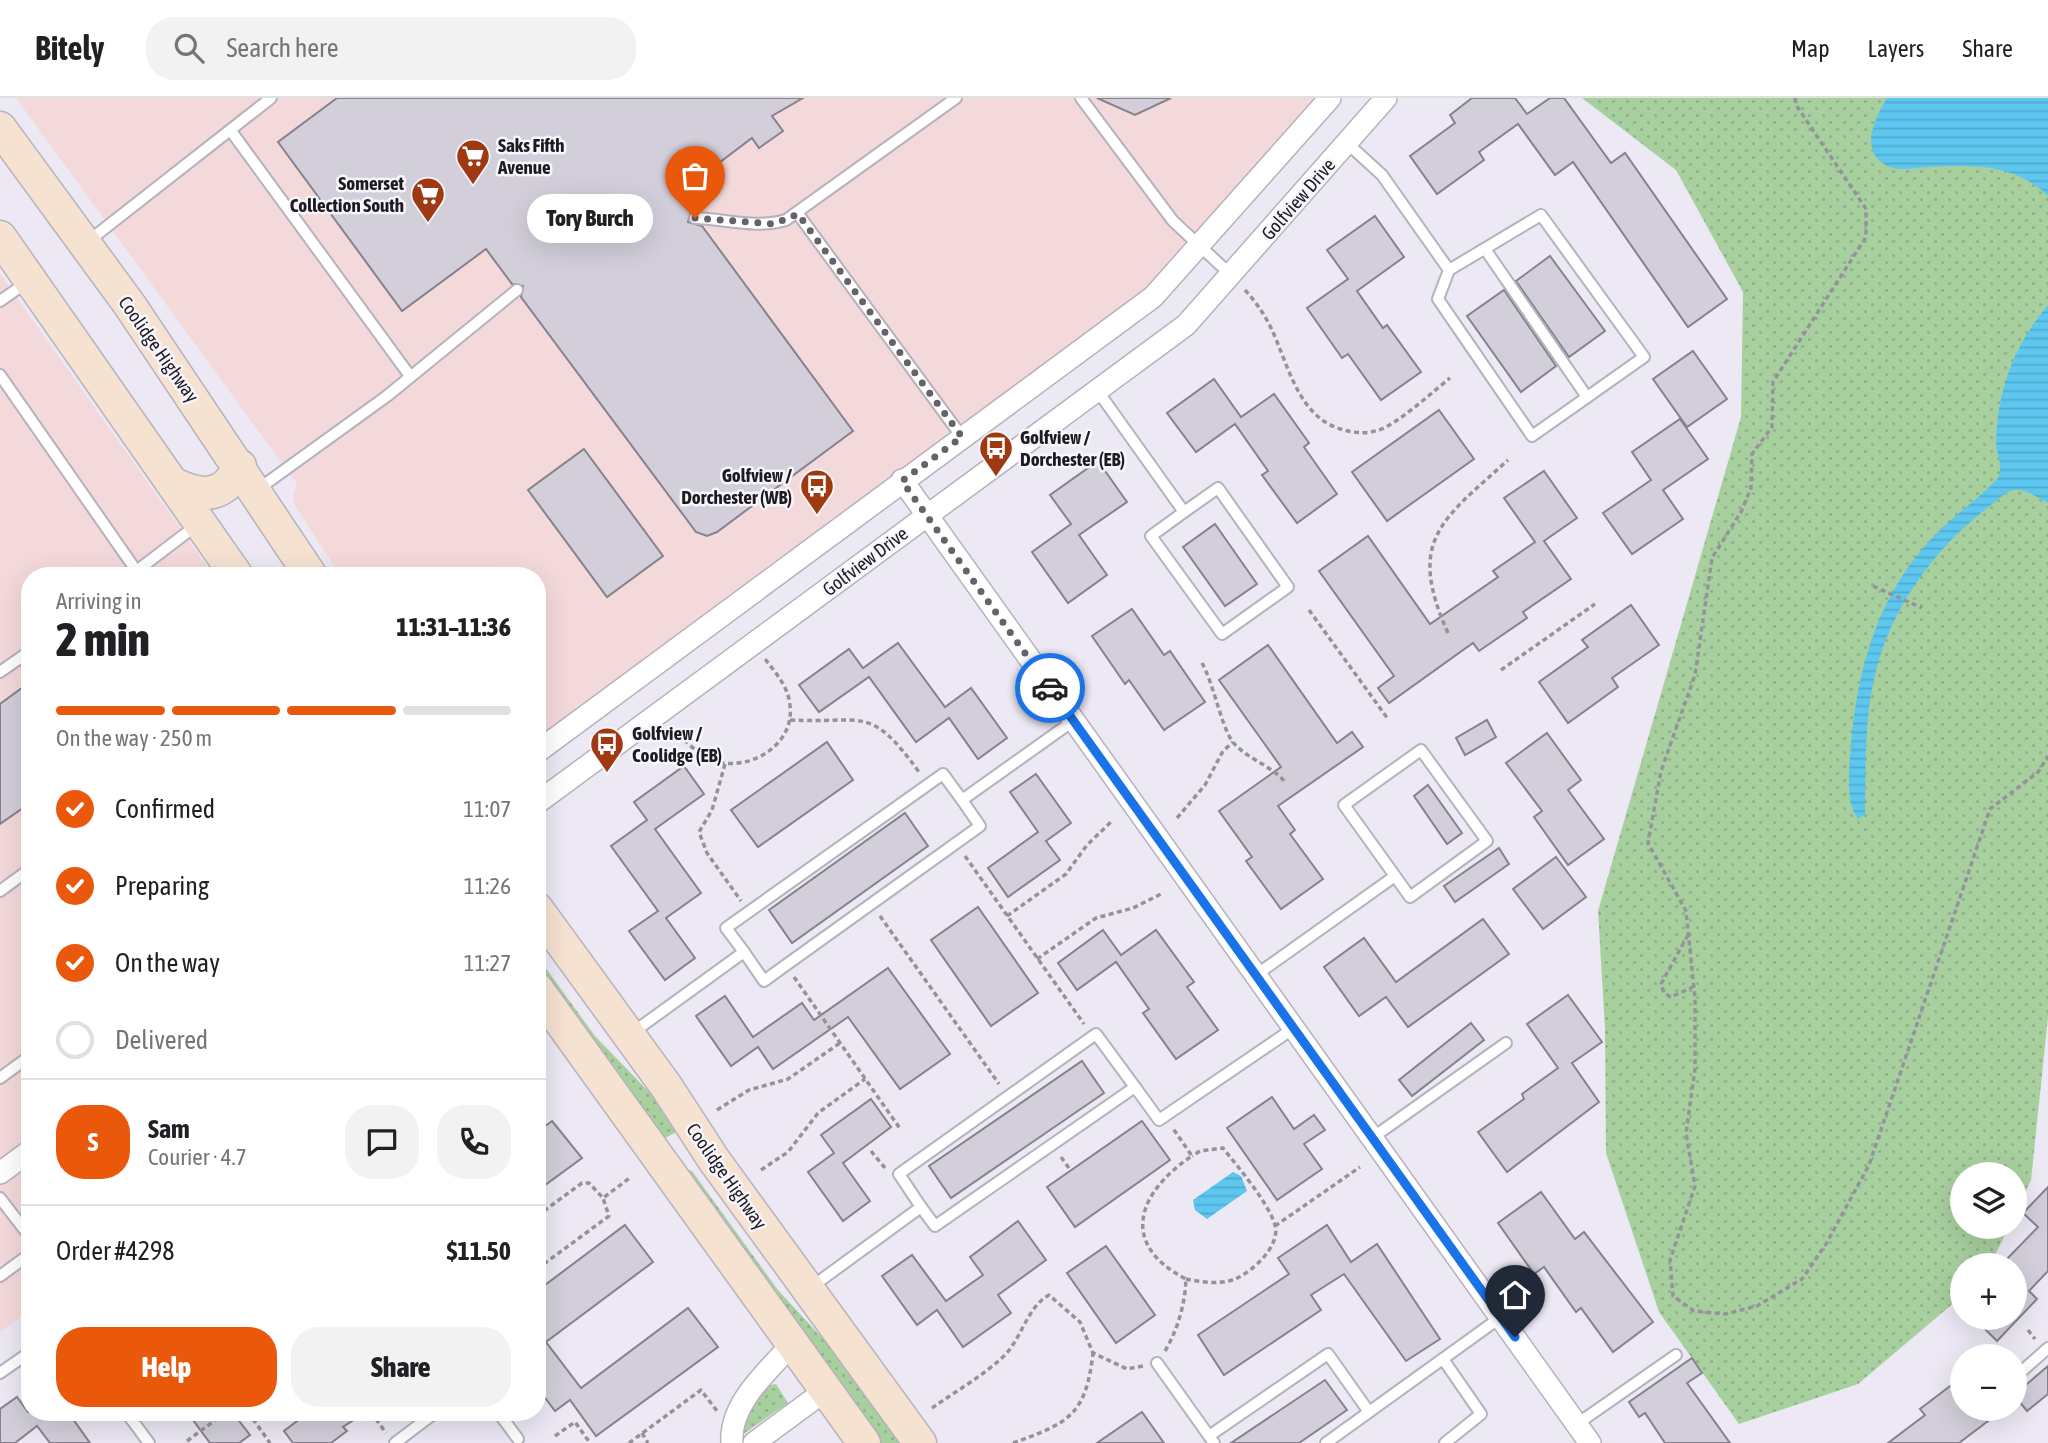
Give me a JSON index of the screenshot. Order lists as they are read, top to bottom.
{
  "streets": {
    "main road": ["Coolidge Highway"],
    "street": ["Golfview Drive"]
  },
  "places": {
    "supermarket": ["Saks Fifth Avenue", "Somerset Collection South"],
    "other": ["Tory Burch"],
    "bus stop": ["Golfview / Dorchester (EB)", "Golfview / Dorchester (WB)", "Golfview / Coolidge (EB)"]
  },
  "page": {
    "header": "Bitely",
    "search": "Search here",
    "nav": ["Map", "Layers", "Share"],
    "bubble": "Tory Burch",
    "heading": ["2 min", "Arriving in", "11:31–11:36"],
    "panel": [
      "Sam",
      "Courier · 4.7",
      "Order #4298",
      "$11.50"
    ],
    "bar": "On the way · 250 m",
    "list": [
      ["Confirmed", "11:07"],
      ["Preparing", "11:26"],
      ["On the way", "11:27"],
      "Delivered"
    ],
    "round": "S",
    "map_buttons": ["+", "−"],
    "buttons": ["Help", "Share"]
  }
}
